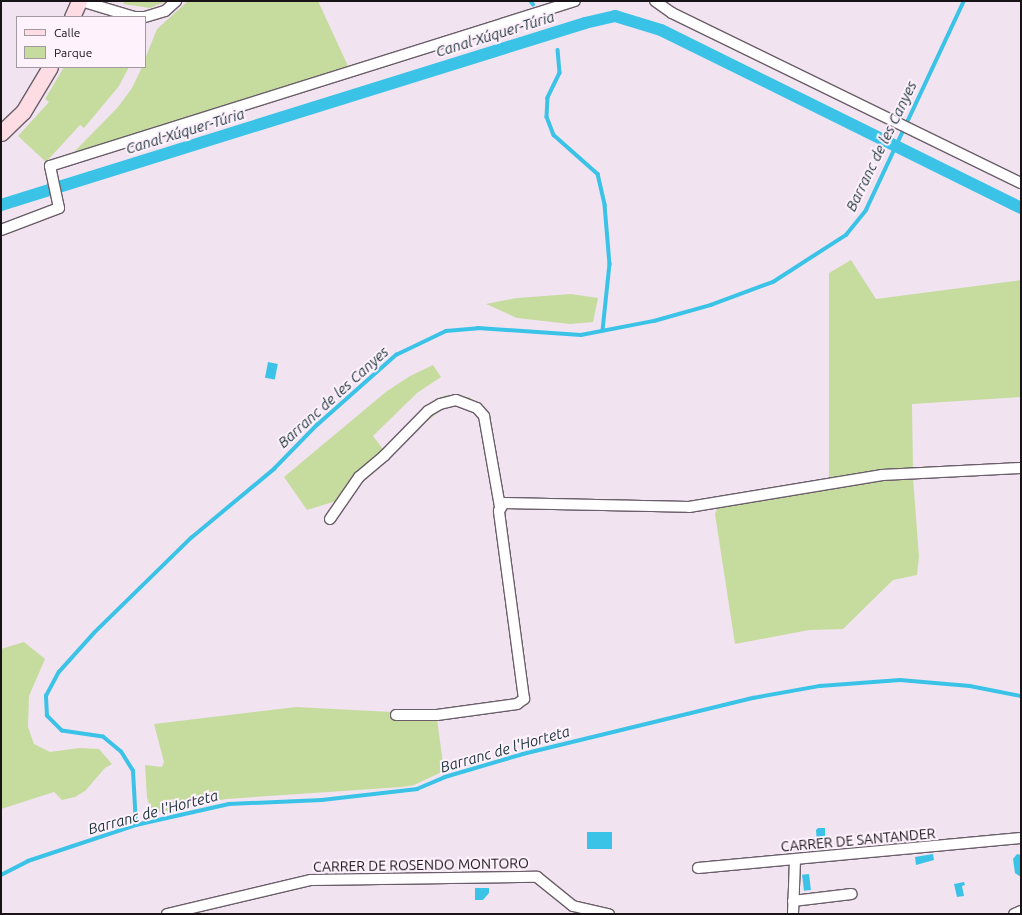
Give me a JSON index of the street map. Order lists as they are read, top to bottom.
{
  "streets": {
    "street": ["CARRER DE SANTANDER", "CARRER DE ROSENDO MONTORO"]
  },
  "water": ["Canal Xúquer-Túria", "Barranc de les Canyes", "Barranc de l'Horteta"],
  "legend": ["Calle", "Parque"]
}
